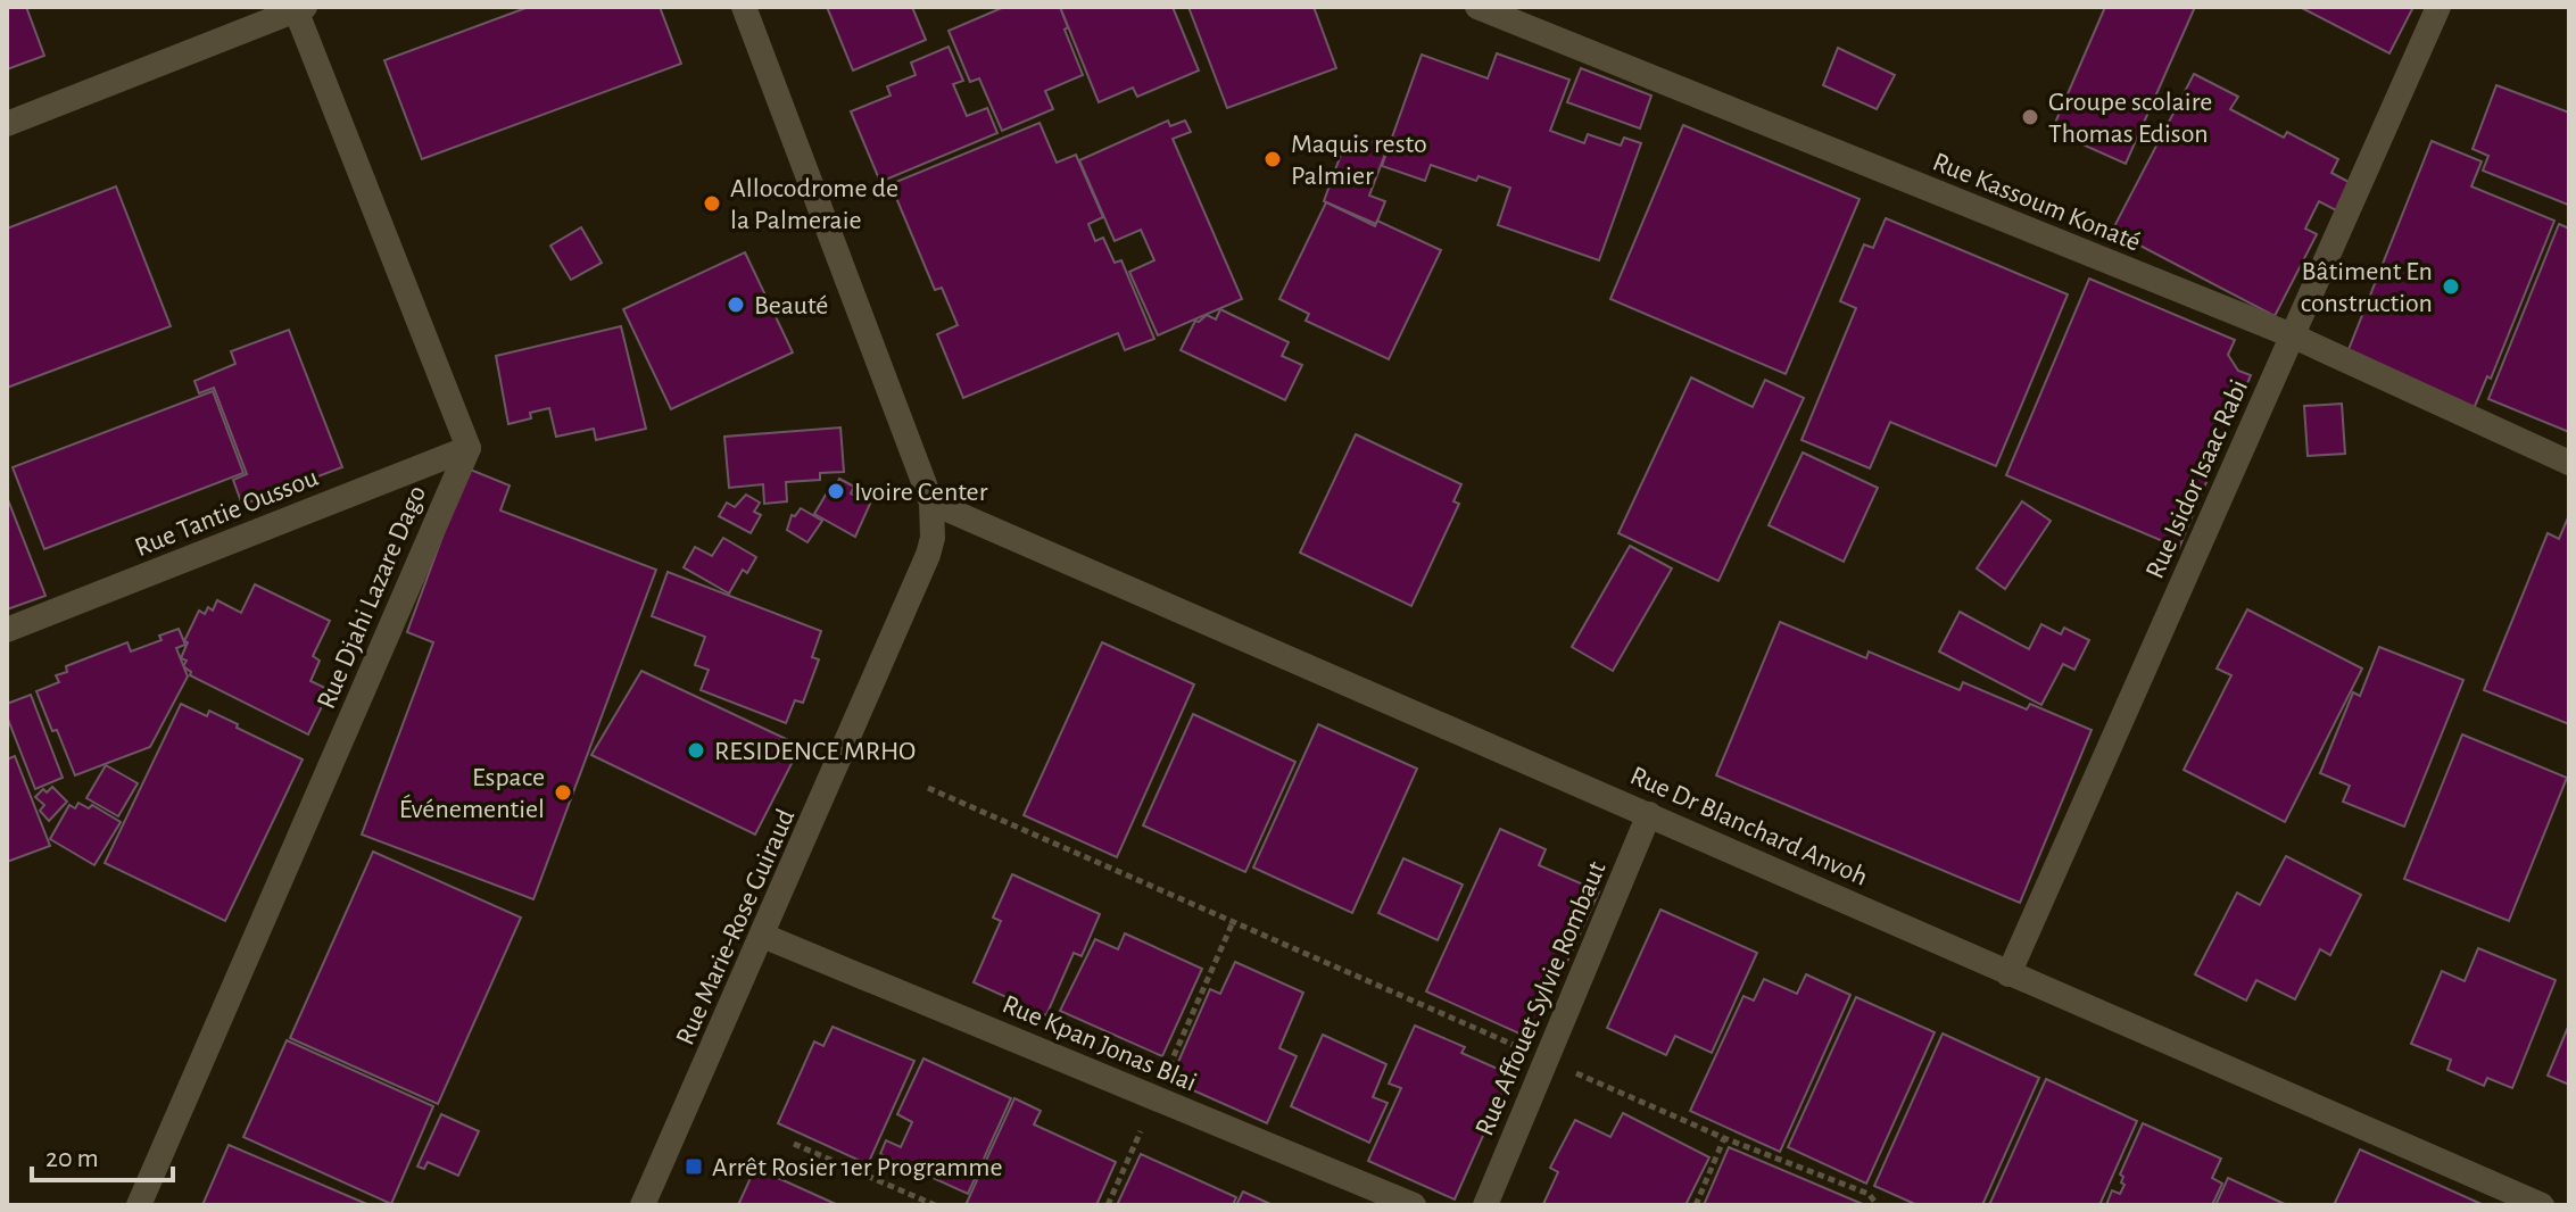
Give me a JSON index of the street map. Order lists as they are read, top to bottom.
{
  "streets": {
    "street": [
      "Rue Kassoum Konaté",
      "Rue Isidor Isaac Rabi",
      "Rue Tantie Oussou",
      "Rue Djahi Lazare Dago",
      "Rue Dr Blanchard Anvoh",
      "Rue Marie-Rose Guiraud",
      "Rue Affouet Sylvie Rombaut",
      "Rue Kpan Jonas Blai"
    ]
  },
  "crossings": [
    ["Rue Kassoum Konaté", "Rue Isidor Isaac Rabi"],
    ["Rue Isidor Isaac Rabi", "Rue Dr Blanchard Anvoh"],
    ["Rue Tantie Oussou", "Rue Djahi Lazare Dago"],
    ["Rue Dr Blanchard Anvoh", "Rue Marie-Rose Guiraud"],
    ["Rue Dr Blanchard Anvoh", "Rue Affouet Sylvie Rombaut"],
    ["Rue Marie-Rose Guiraud", "Rue Kpan Jonas Blai"]
  ],
  "places": {
    "other": [
      "Groupe scolaire Thomas Edison",
      "Maquis resto Palmier",
      "Allocodrome de la Palmeraie",
      "Bâtiment En construction",
      "Beauté",
      "Ivoire Center",
      "RESIDENCE MRHO",
      "Espace Événementiel"
    ],
    "transit": ["Arrêt Rosier 1er Programme"]
  },
  "scale_bar": "20 m"
}
